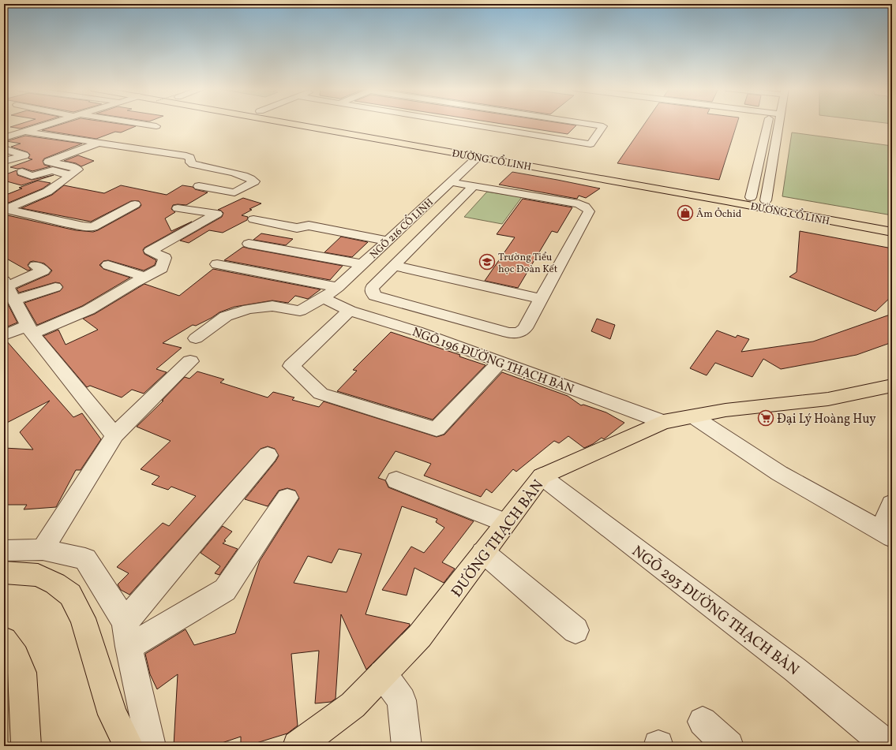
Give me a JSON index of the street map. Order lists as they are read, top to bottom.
{
  "streets": {
    "main road": ["ĐƯỜNG CỔ LINH", "ĐƯỜNG THẠCH BÀN"],
    "street": ["NGÕ 216 CỔ LINH", "NGÕ 196 ĐƯỜNG THẠCH BÀN", "NGÕ 293 ĐƯỜNG THẠCH BÀN"]
  },
  "crossings": [
    ["ĐƯỜNG CỔ LINH", "NGÕ 216 CỔ LINH"],
    ["NGÕ 216 CỔ LINH", "NGÕ 196 ĐƯỜNG THẠCH BÀN"],
    ["NGÕ 196 ĐƯỜNG THẠCH BÀN", "ĐƯỜNG THẠCH BÀN"],
    ["ĐƯỜNG THẠCH BÀN", "NGÕ 293 ĐƯỜNG THẠCH BÀN"]
  ],
  "places": {
    "shop": ["Âm Ỏchid"],
    "school or university": ["Trường Tiểu học Đoàn Kết"],
    "supermarket": ["Đại Lý Hoàng Huy"]
  }
}
